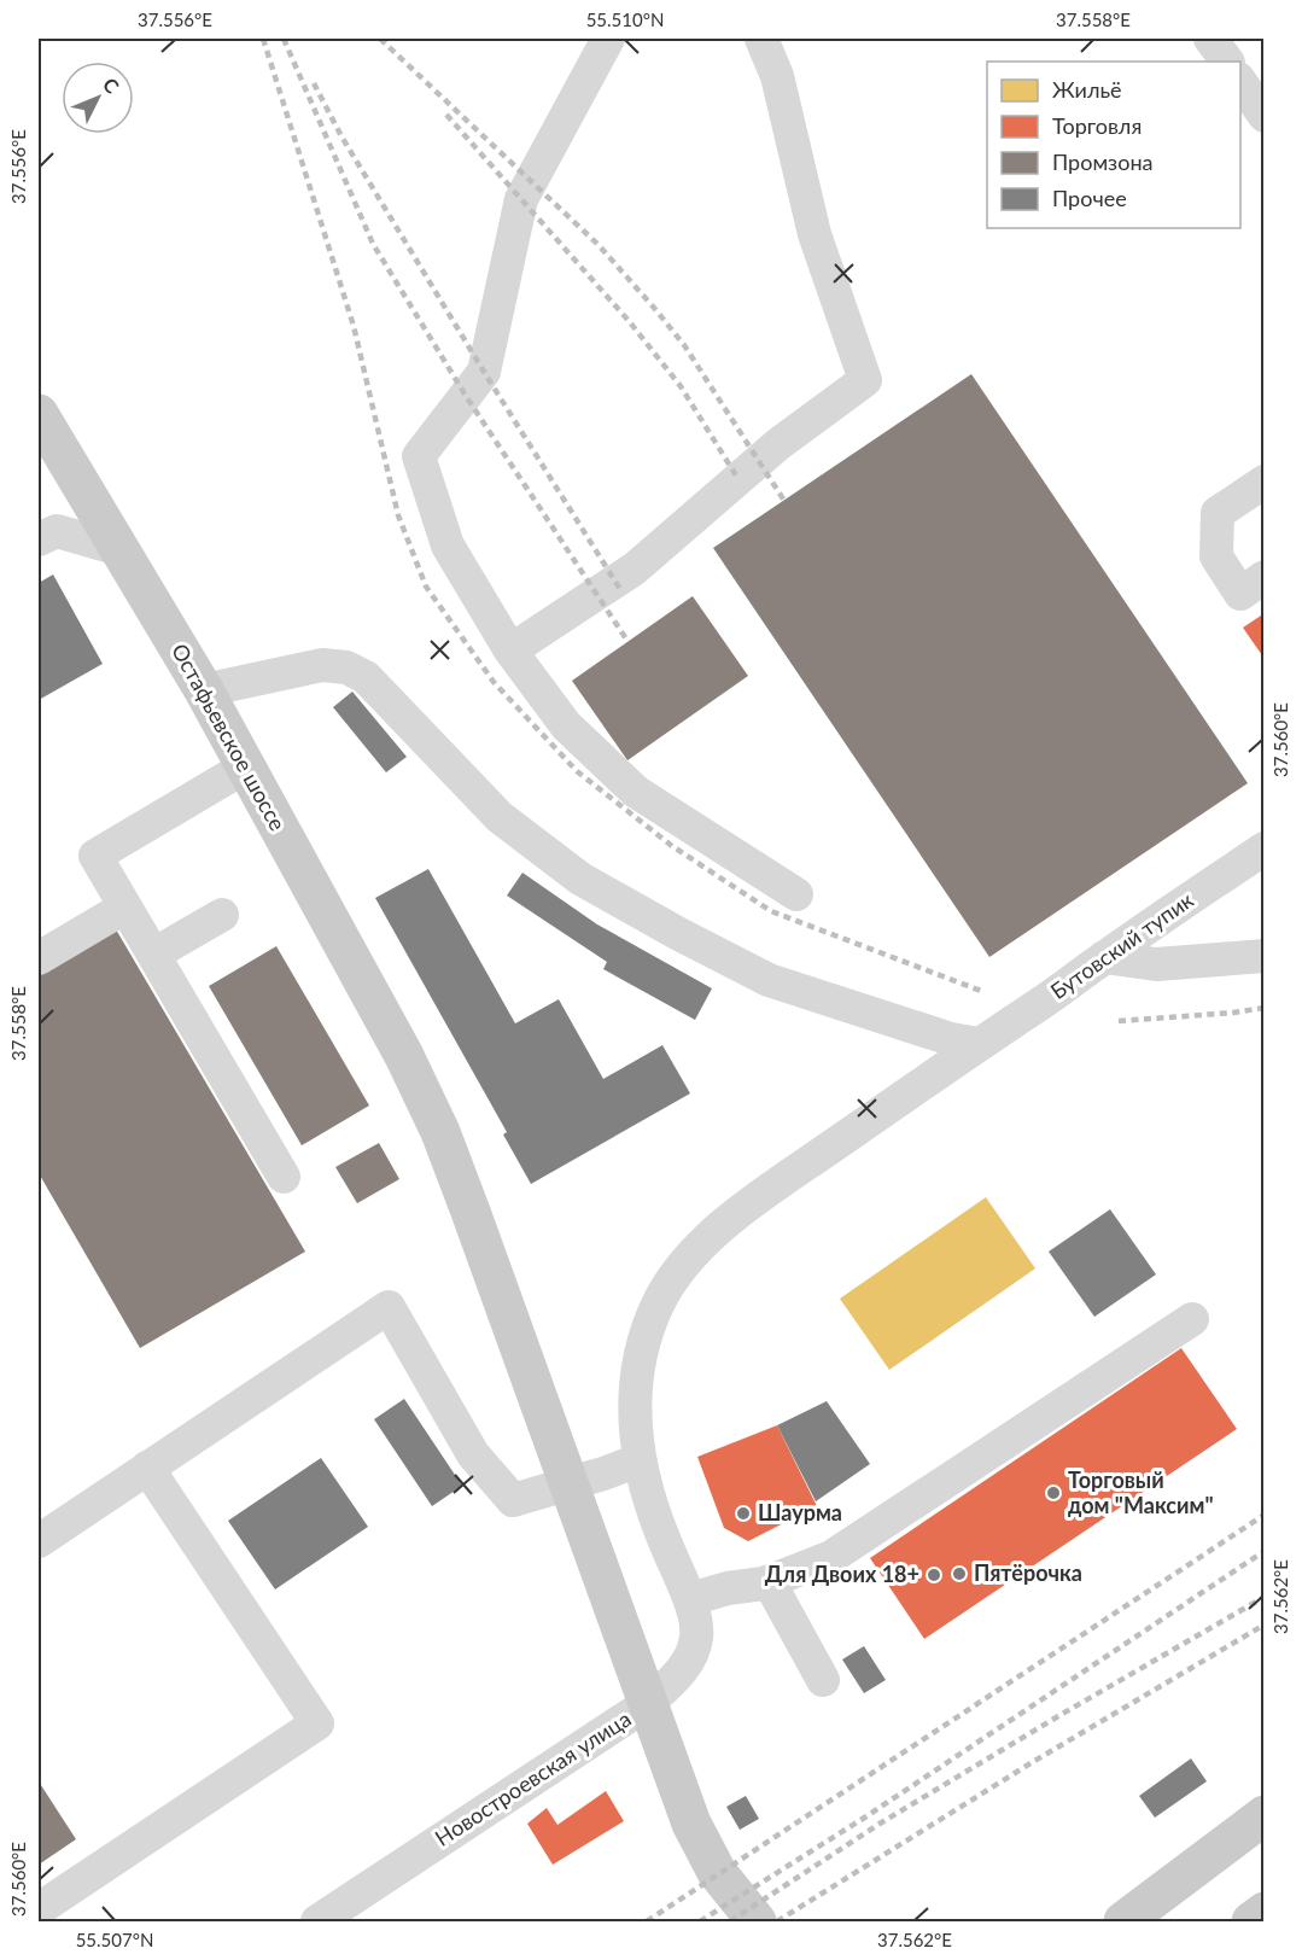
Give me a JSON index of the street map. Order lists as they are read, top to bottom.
{
  "streets": {
    "main road": ["Остафьевское шоссе"],
    "street": ["Бутовский тупик", "Новостроевская улица"]
  },
  "places": [
    "Торговый дом \"Максим\"",
    "Шаурма",
    "Пятёрочка",
    "Для Двоих 18+"
  ],
  "legend": [
    "Жильё",
    "Торговля",
    "Промзона",
    "Прочее"
  ],
  "north": "top right",
  "coordinates": [
    "37.556°E",
    "55.510°N",
    "37.558°E",
    "37.560°E",
    "37.562°E",
    "55.507°N"
  ]
}
